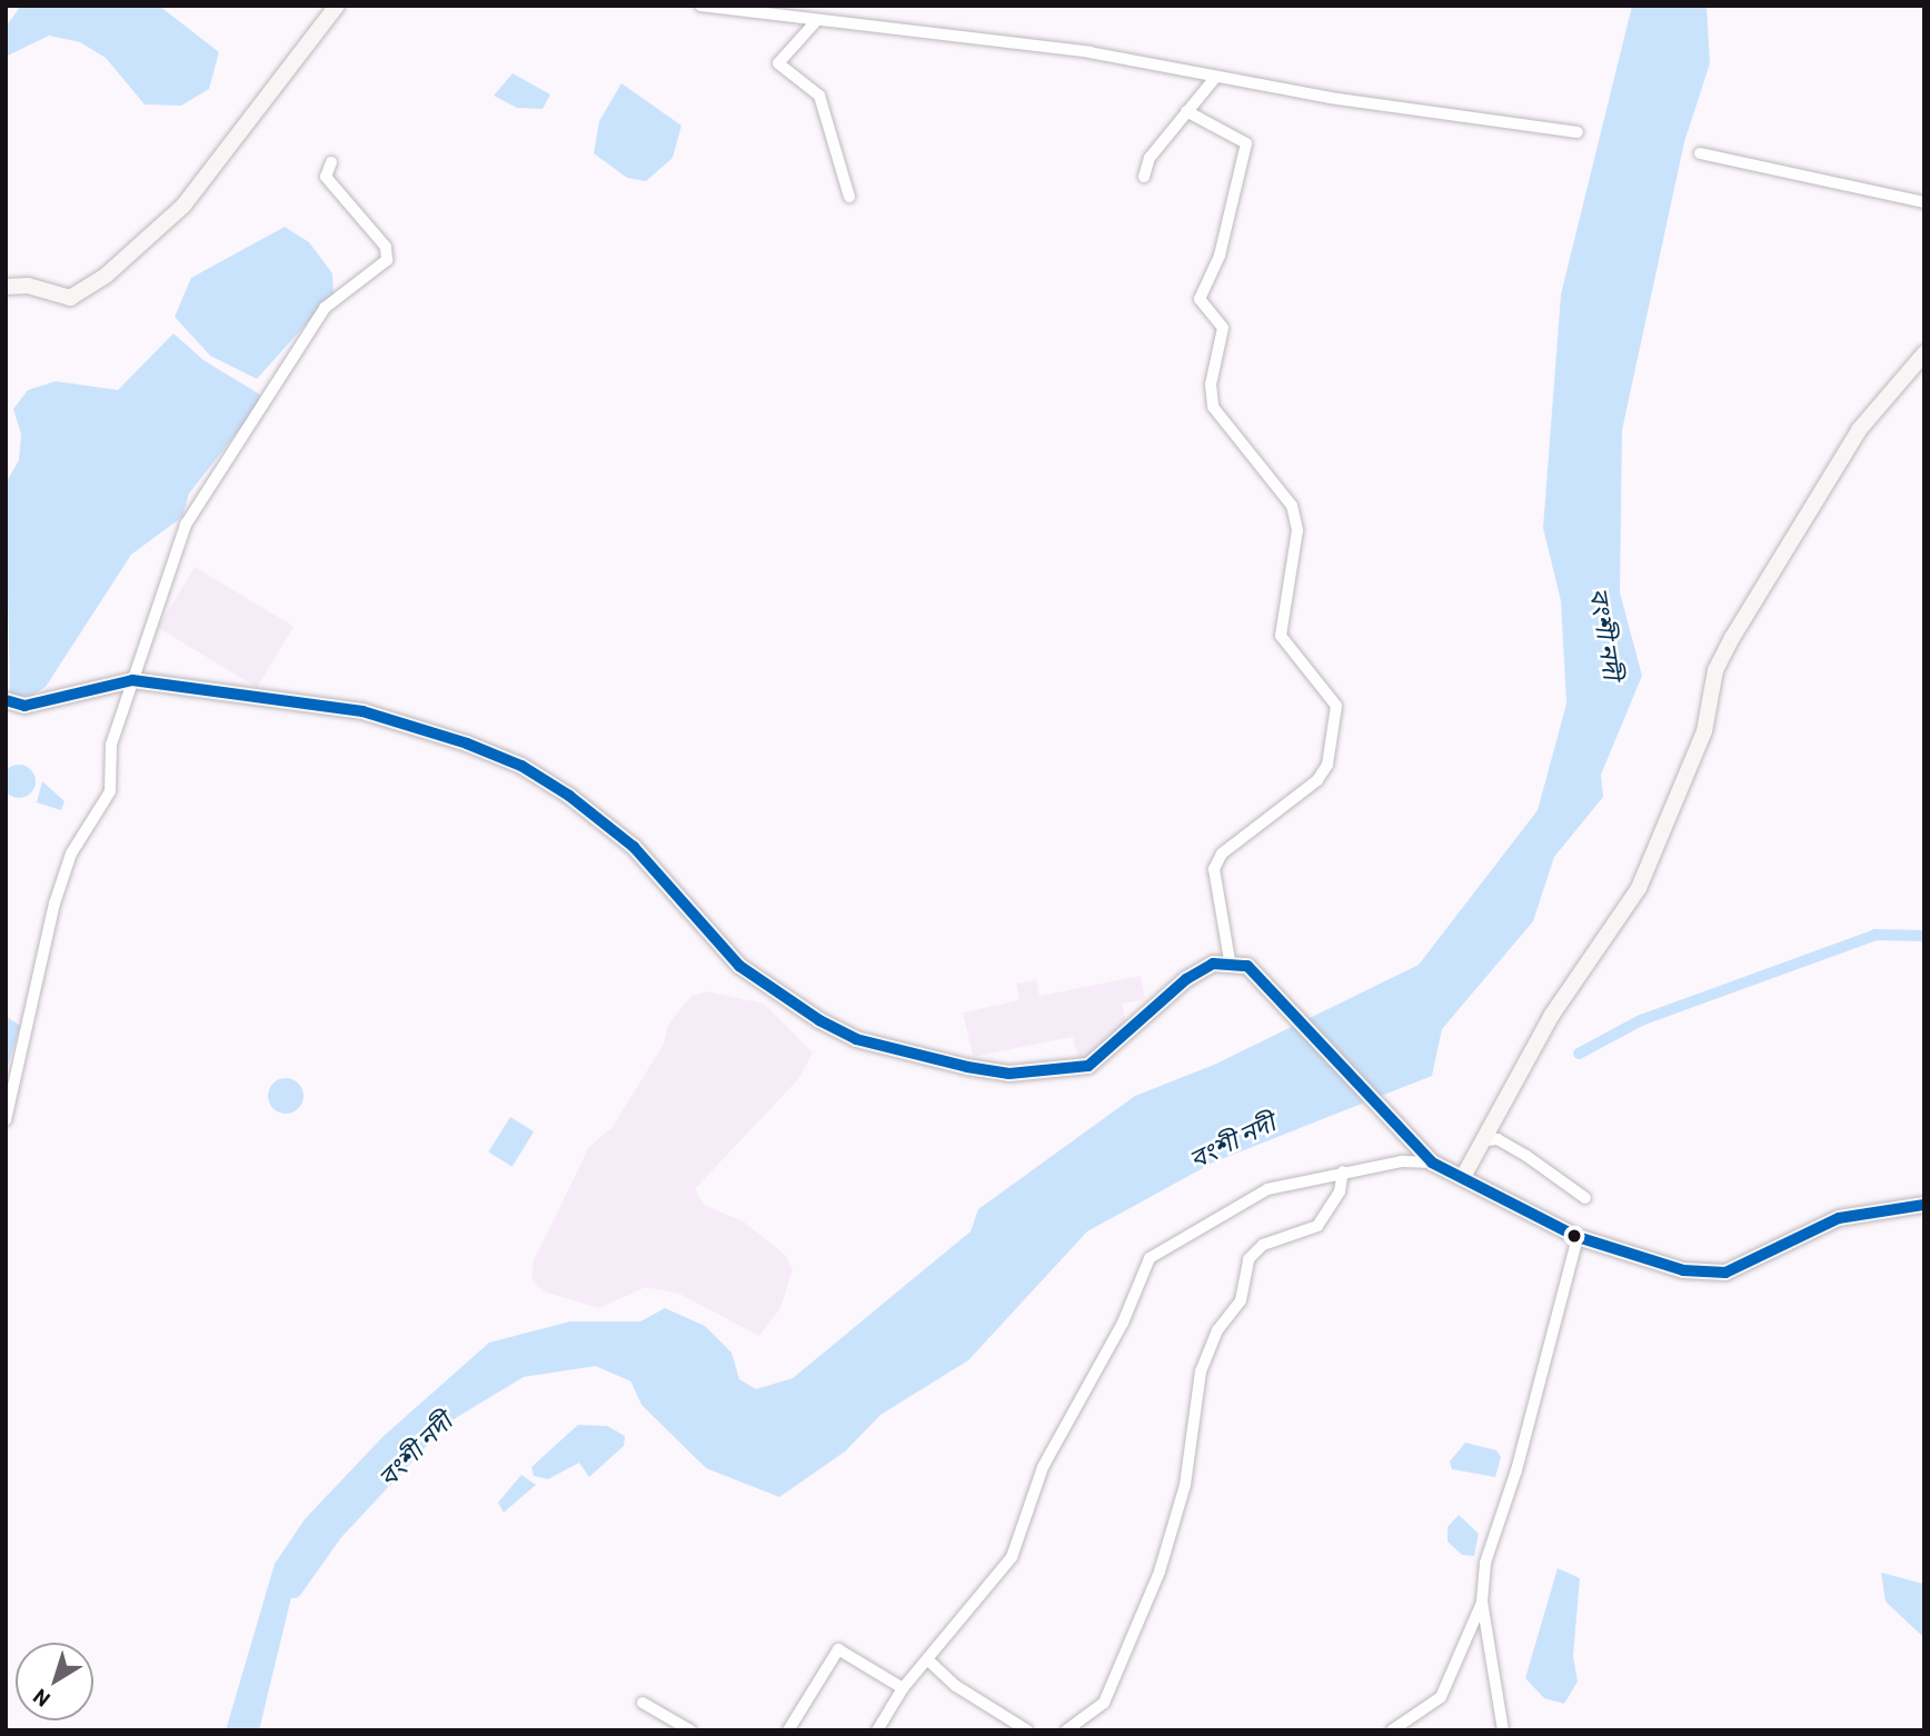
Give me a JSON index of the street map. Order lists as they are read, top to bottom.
{
  "water": ["বংশী নদী"],
  "north": "bottom left"
}
